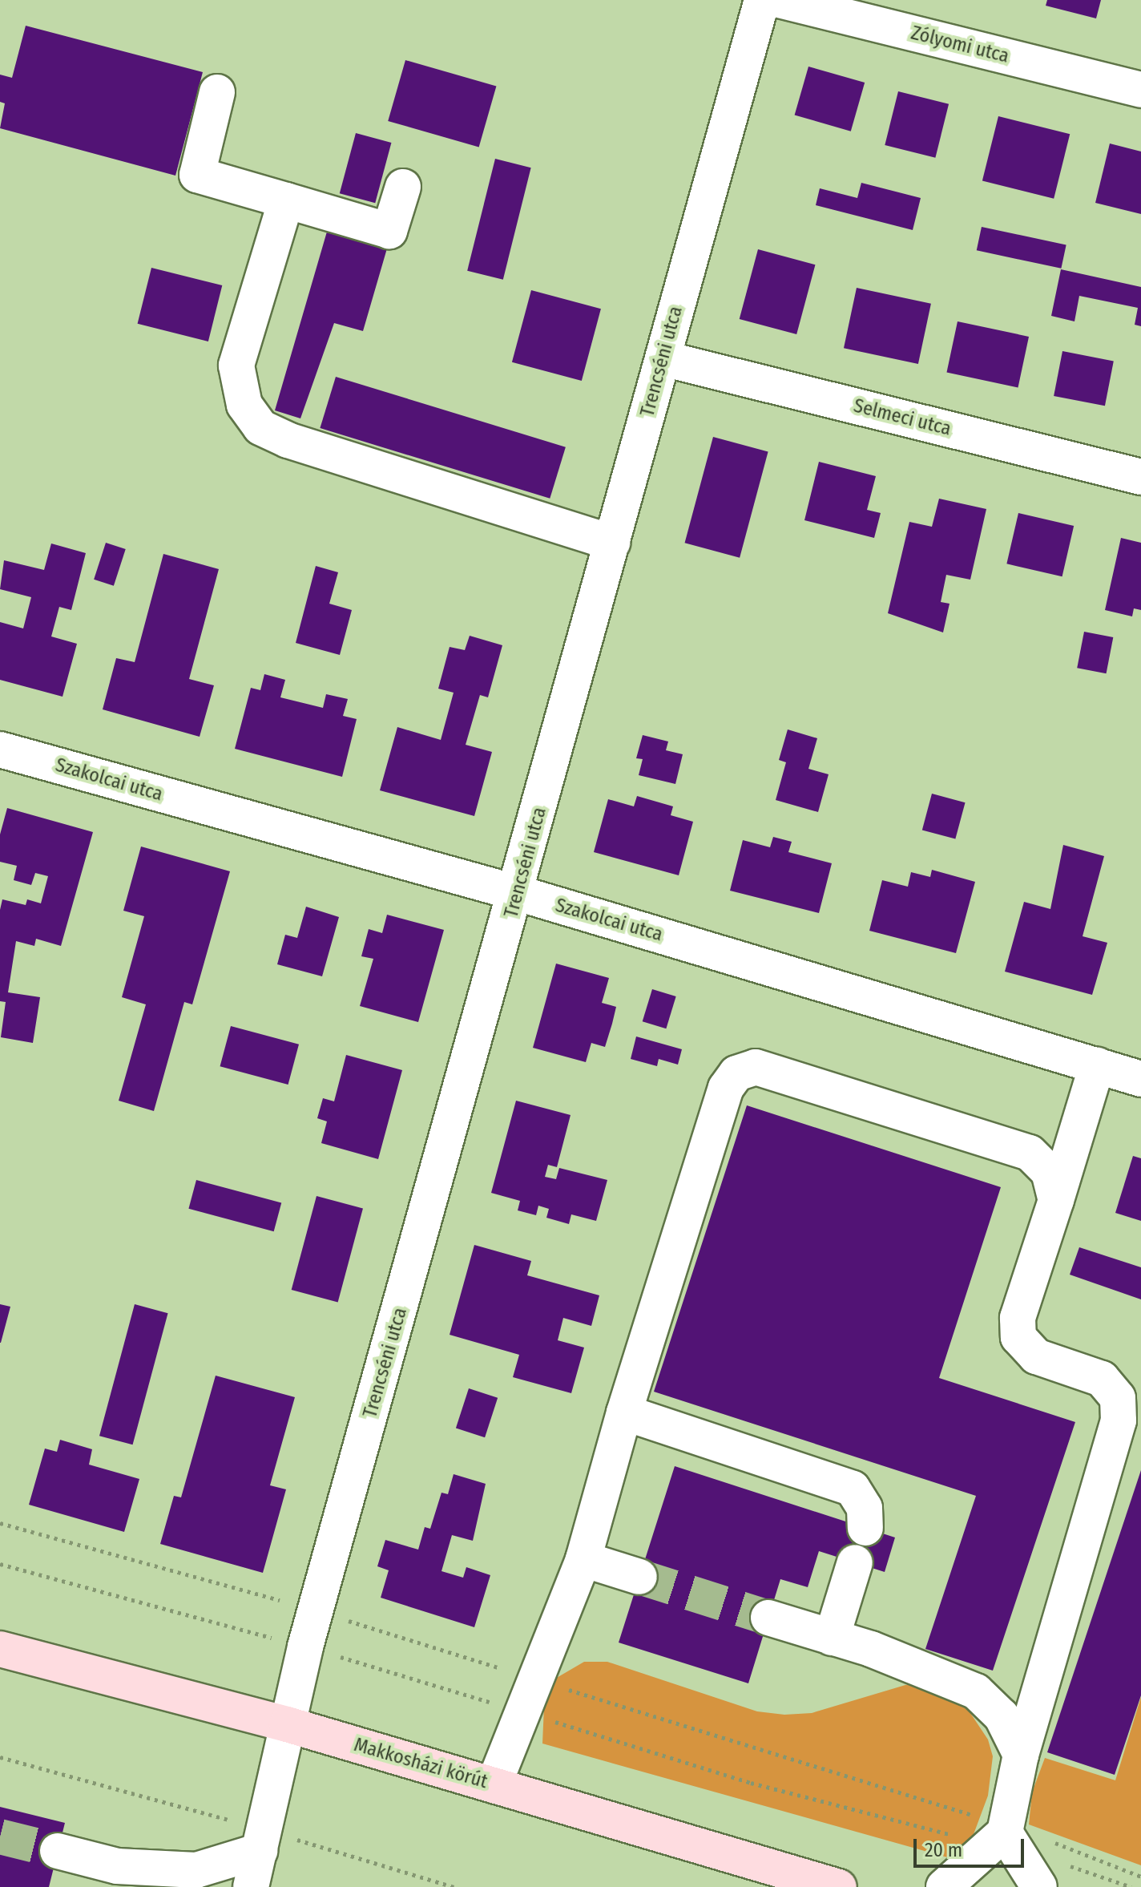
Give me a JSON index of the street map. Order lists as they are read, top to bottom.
{
  "streets": {
    "main road": ["Makkosházi körút"],
    "street": [
      "Zólyomi utca",
      "Trencséni utca",
      "Selmeci utca",
      "Szakolcai utca"
    ]
  },
  "crossings": [
    ["Trencséni utca", "Selmeci utca"],
    ["Trencséni utca", "Szakolcai utca"],
    ["Trencséni utca", "Makkosházi körút"]
  ],
  "scale_bar": "20 m"
}
